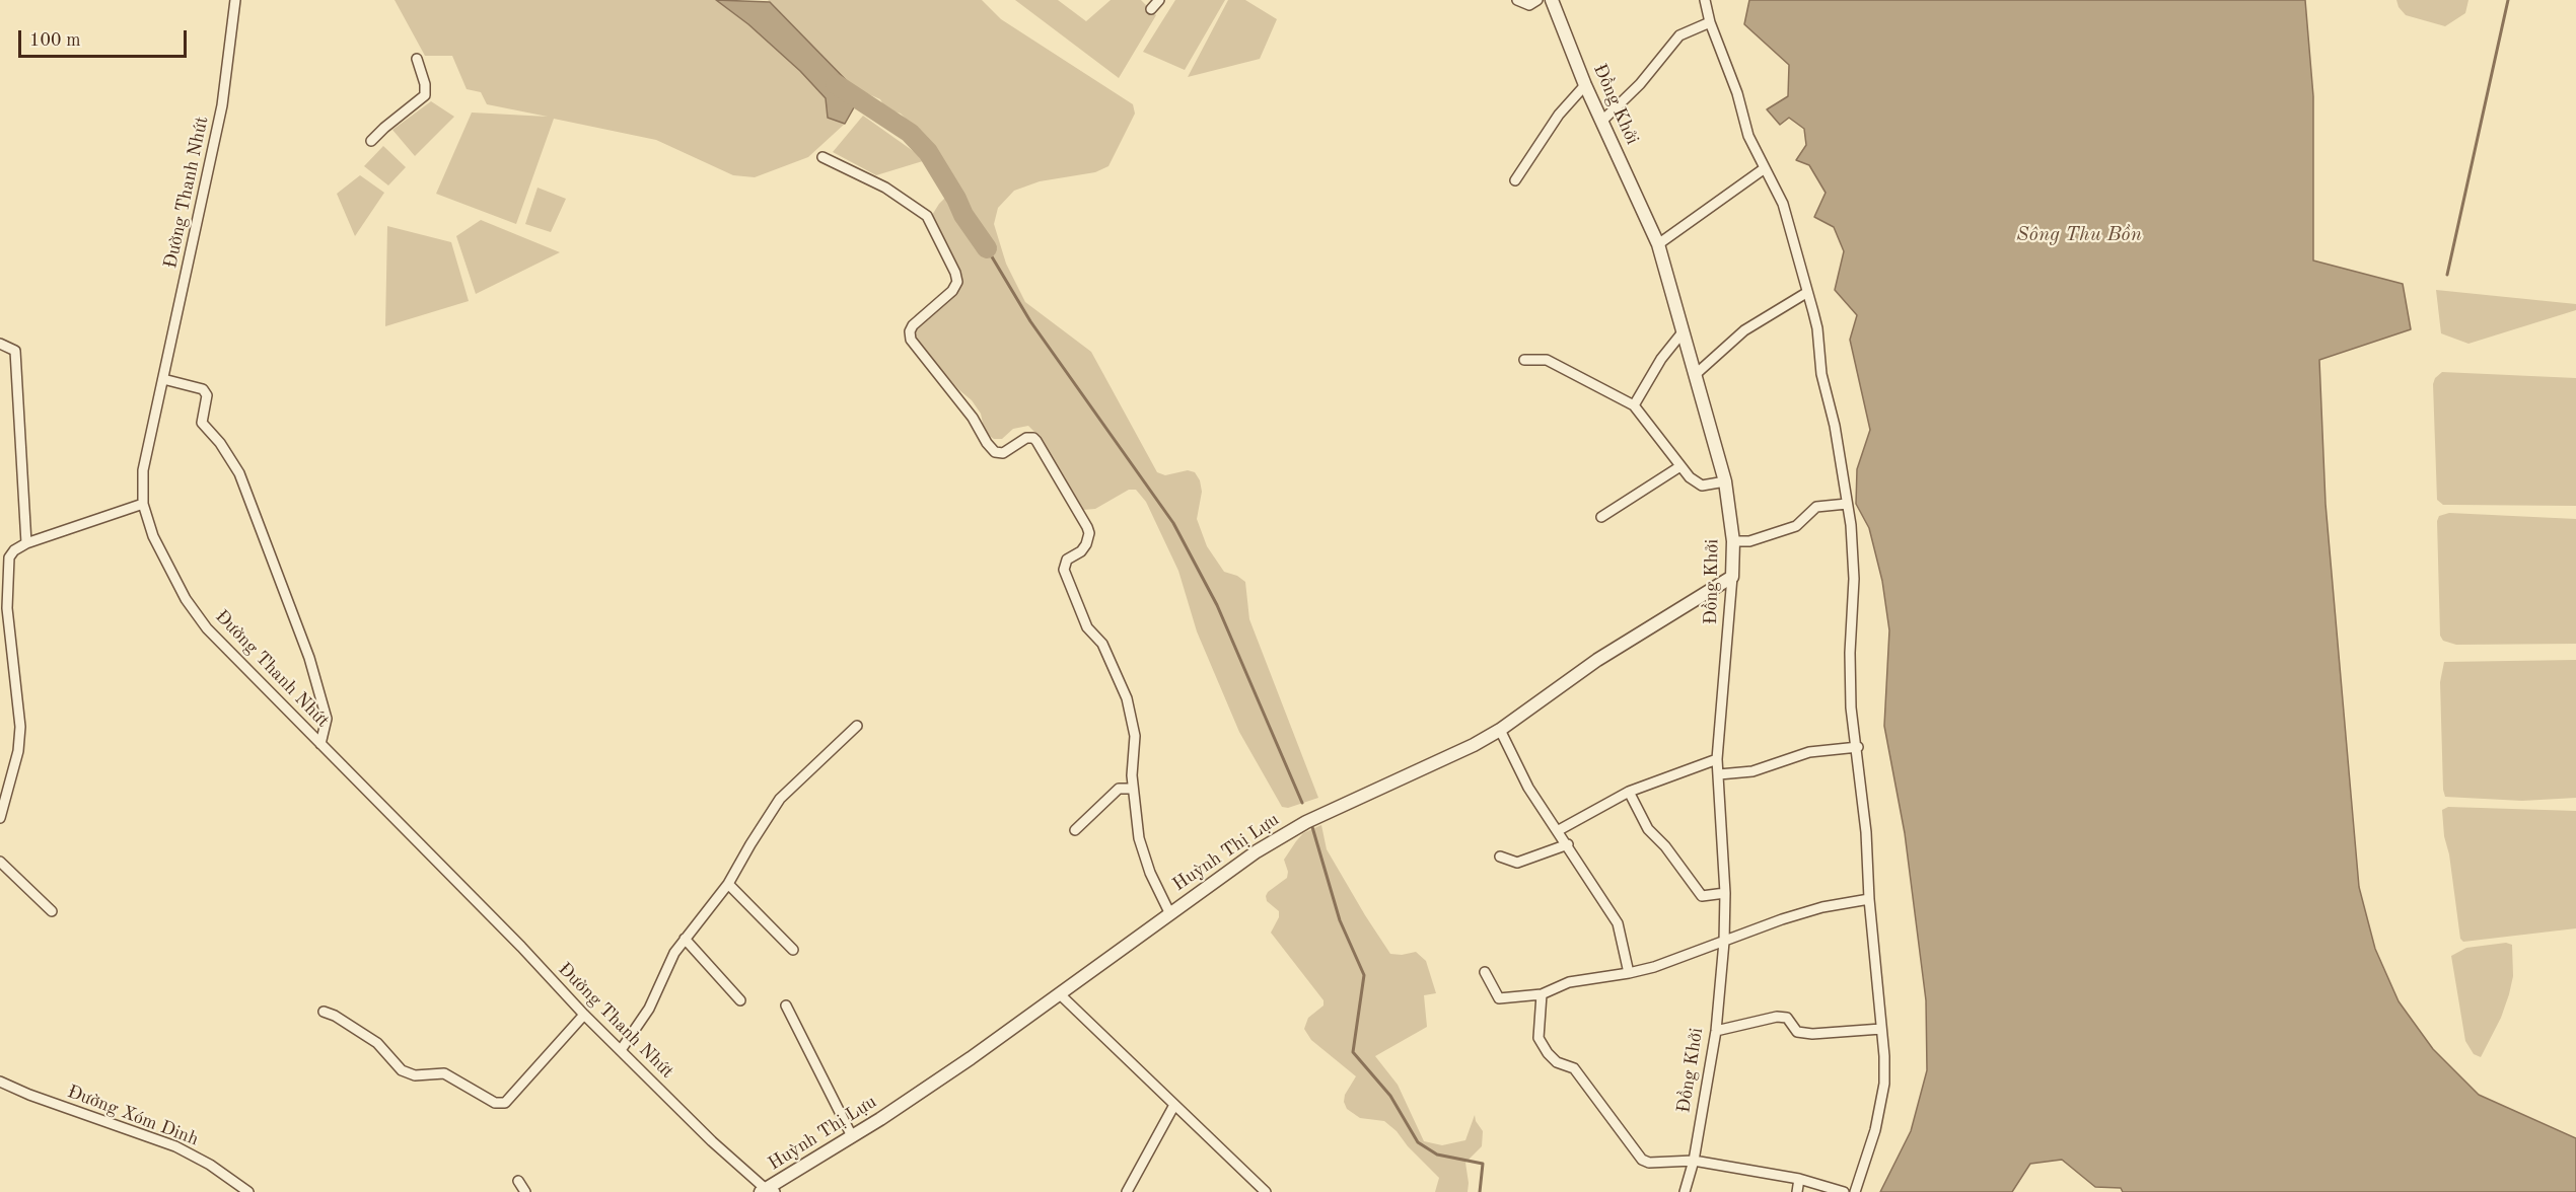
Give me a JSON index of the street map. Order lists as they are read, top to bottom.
{
  "streets": {
    "street": [
      "Đồng Khởi",
      "Đường Thanh Nhứt",
      "Huỳnh Thị Lựu",
      "Đường Xóm Dinh"
    ]
  },
  "crossings": [
    ["Đồng Khởi", "Huỳnh Thị Lựu"],
    ["Đường Thanh Nhứt", "Huỳnh Thị Lựu"]
  ],
  "water": ["Sông Thu Bồn"],
  "scale_bar": "100 m"
}
